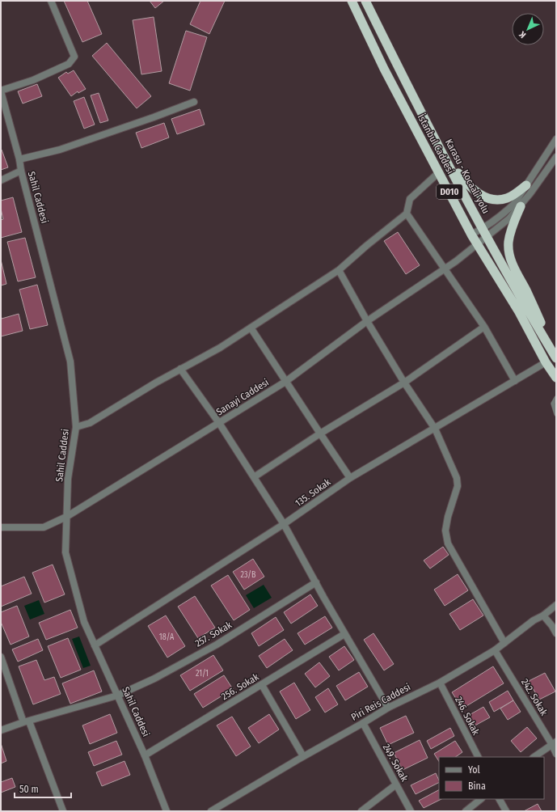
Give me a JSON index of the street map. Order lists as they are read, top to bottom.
{
  "streets": {
    "highway": ["İstanbul Caddesi", "Karasu - Kocaali yolu", "D010"],
    "street": [
      "Sahil Caddesi",
      "Sanayi Caddesi",
      "135. Sokak",
      "257. Sokak",
      "256. Sokak",
      "242. Sokak",
      "Piri Reis Caddesi",
      "246. Sokak",
      "249. Sokak"
    ]
  },
  "crossings": [
    ["İstanbul Caddesi", "Sanayi Caddesi"],
    ["İstanbul Caddesi", "135. Sokak"],
    ["Karasu - Kocaali yolu", "Sanayi Caddesi"],
    ["Sahil Caddesi", "Sanayi Caddesi"],
    ["Sahil Caddesi", "135. Sokak"],
    ["Sahil Caddesi", "257. Sokak"],
    ["Sahil Caddesi", "256. Sokak"],
    ["242. Sokak", "Piri Reis Caddesi"],
    ["Piri Reis Caddesi", "246. Sokak"],
    ["Piri Reis Caddesi", "249. Sokak"]
  ],
  "house_numbers": ["23/B", "18/A", "21/1"],
  "legend": ["Yol", "Bina"],
  "scale_bar": "50 m",
  "north": "bottom left"
}
